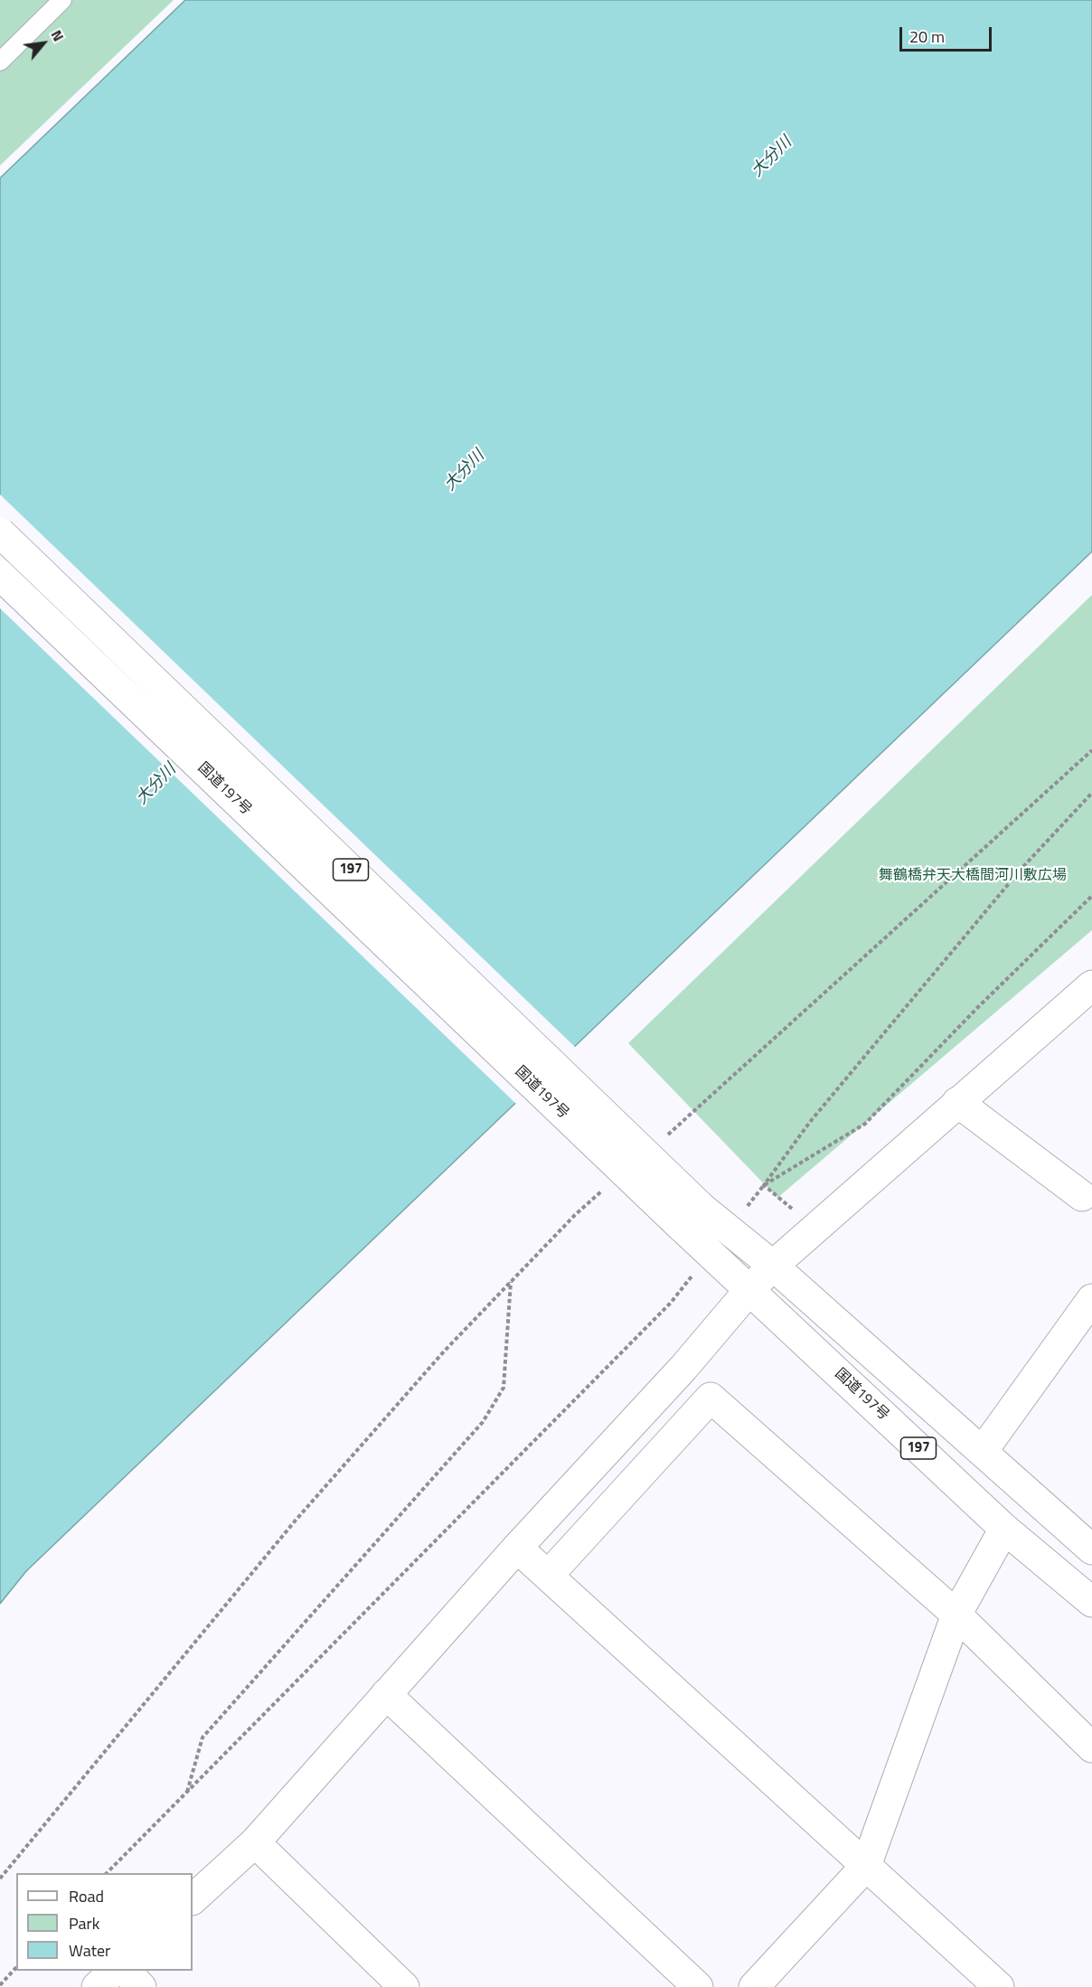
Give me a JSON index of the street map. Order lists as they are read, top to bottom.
{
  "streets": {
    "main road": ["国道197号", "197"]
  },
  "water": ["大分川"],
  "parks": ["舞鶴橋弁天大橋間河川敷広場"],
  "legend": ["Road", "Park", "Water"],
  "scale_bar": "20 m",
  "north": "top right"
}
